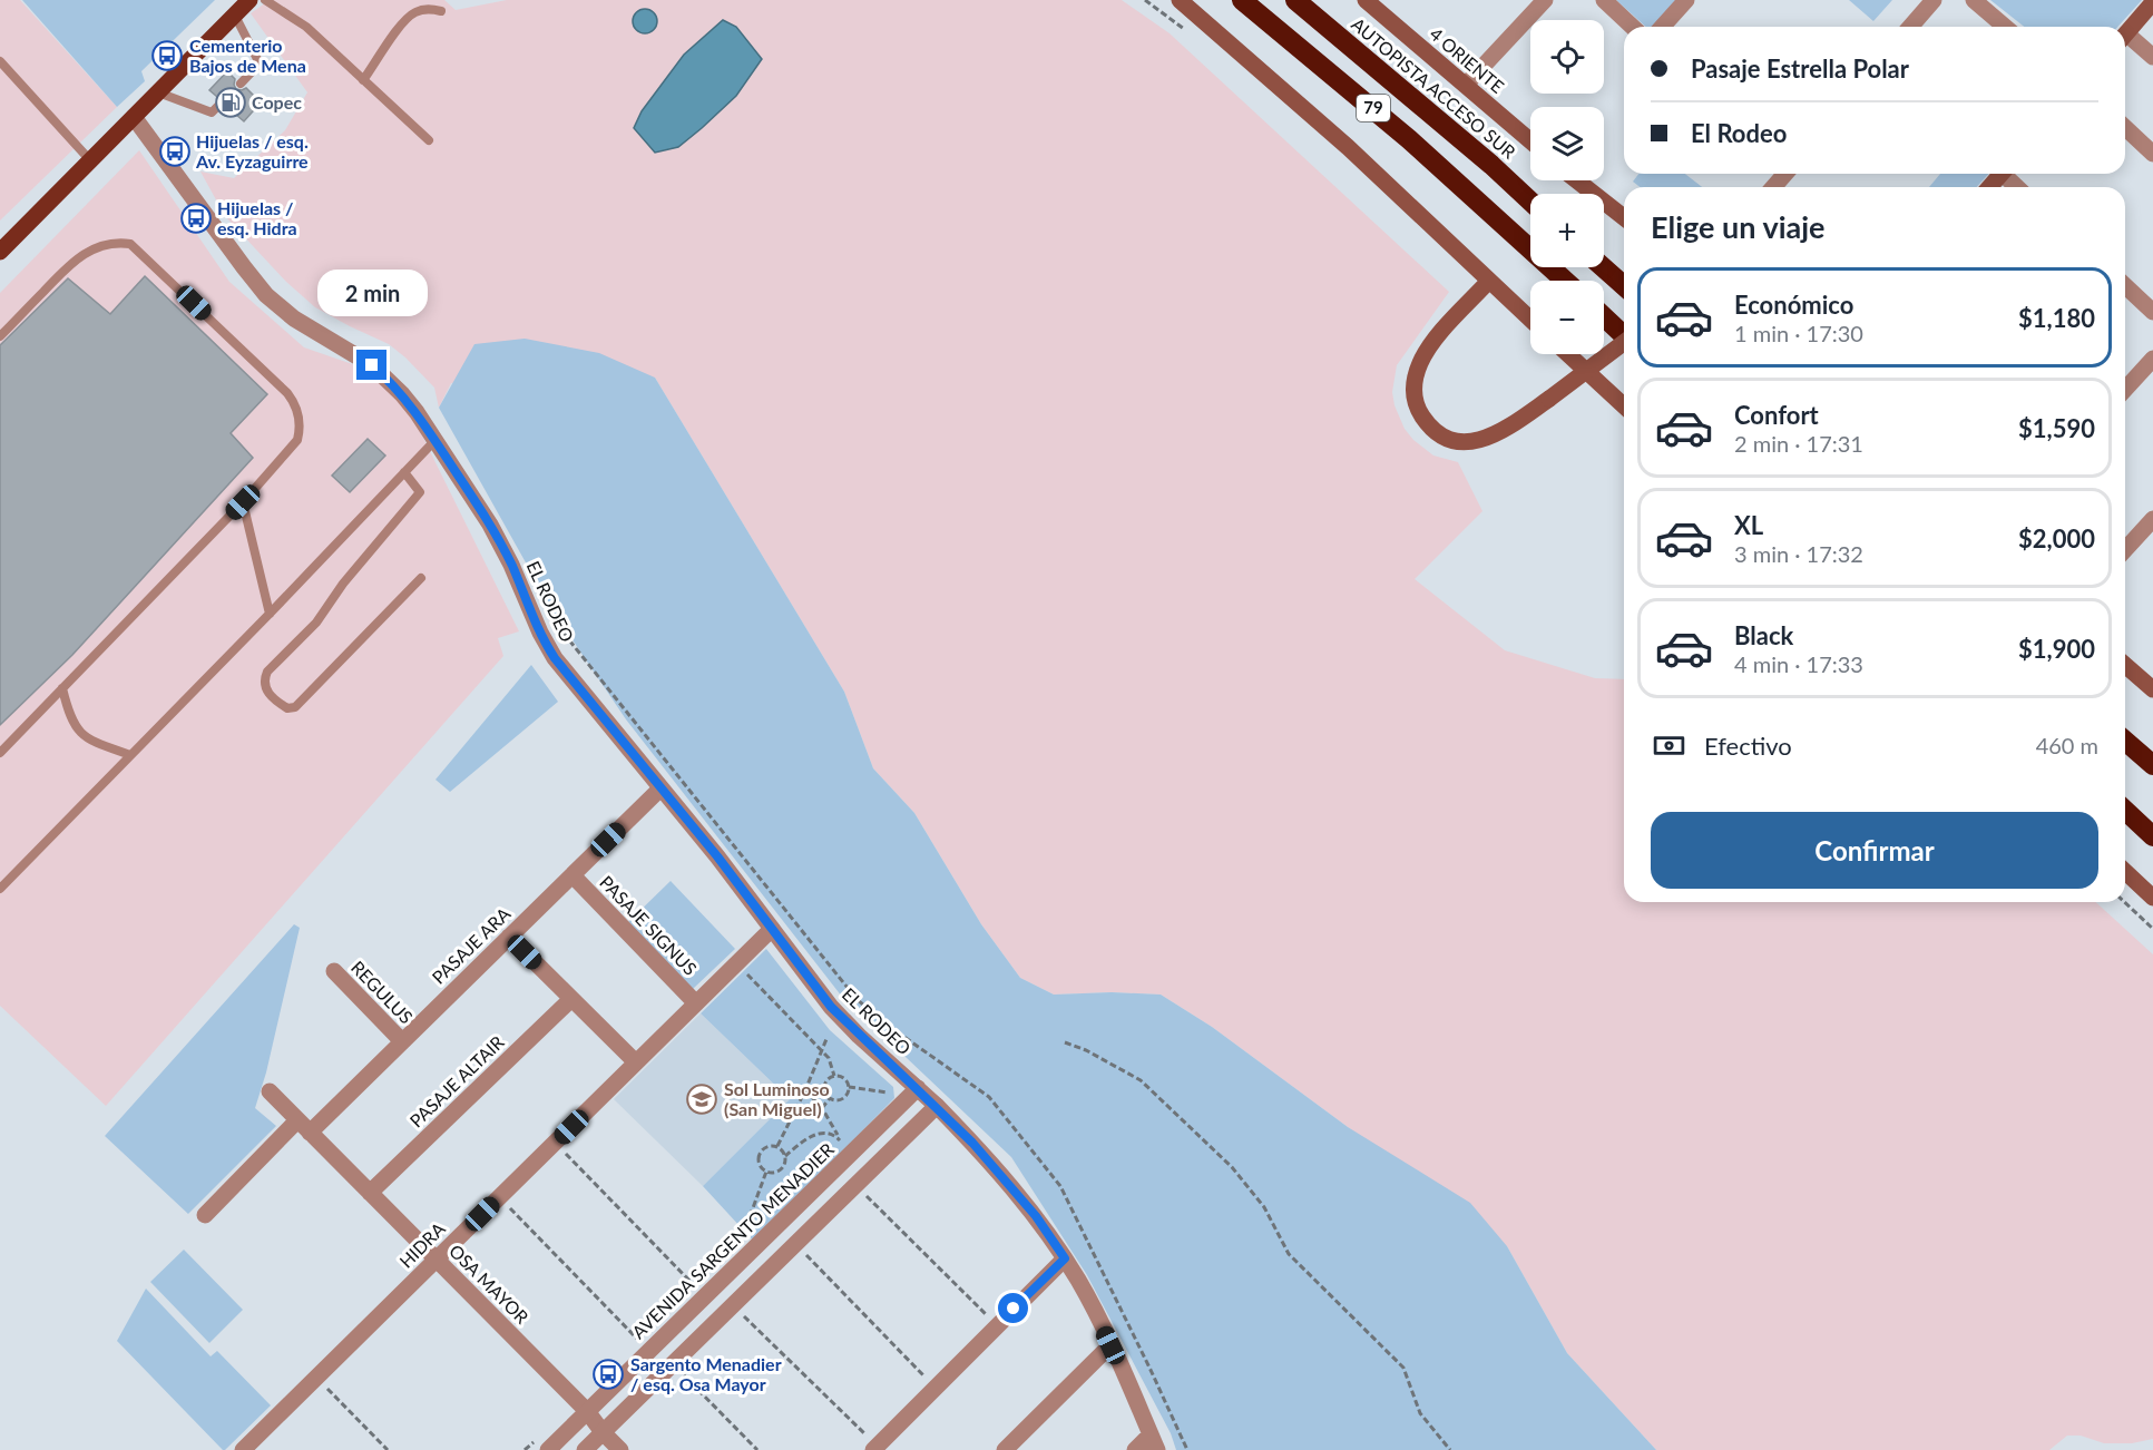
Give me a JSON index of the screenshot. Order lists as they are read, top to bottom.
{
  "streets": {
    "highway": ["AUTOPISTA ACCESO SUR", "79"],
    "main road": ["4 ORIENTE"],
    "street": [
      "EL RODEO",
      "PASAJE SIGNUS",
      "PASAJE ARA",
      "REGULUS",
      "PASAJE ALTAIR",
      "AVENIDA SARGENTO MENADIER",
      "HIDRA",
      "OSA MAYOR"
    ]
  },
  "crossings": [
    ["EL RODEO", "PASAJE ARA"],
    ["EL RODEO", "AVENIDA SARGENTO MENADIER"],
    ["EL RODEO", "HIDRA"],
    ["PASAJE SIGNUS", "PASAJE ARA"],
    ["PASAJE SIGNUS", "HIDRA"],
    ["PASAJE ARA", "REGULUS"],
    ["PASAJE ARA", "OSA MAYOR"],
    ["PASAJE ALTAIR", "OSA MAYOR"],
    ["AVENIDA SARGENTO MENADIER", "OSA MAYOR"],
    ["HIDRA", "OSA MAYOR"]
  ],
  "places": {
    "bus stop": [
      "Cementerio Bajos de Mena",
      "Hijuelas / esq. Av. Eyzaguirre",
      "Hijuelas / esq. Hidra",
      "Sargento Menadier / esq. Osa Mayor"
    ],
    "fuel station": ["Copec"],
    "school or university": ["Sol Luminoso (San Miguel)"]
  },
  "page": {
    "map_buttons": ["+", "−"],
    "banner": ["Pasaje Estrella Polar", "El Rodeo"],
    "heading": "Elige un viaje",
    "list": [
      {
        "name": "Económico",
        "note": "1 min · 17:30",
        "value": "$1,180"
      },
      {
        "name": "Confort",
        "note": "2 min · 17:31",
        "value": "$1,590"
      },
      {
        "name": "XL",
        "note": "3 min · 17:32",
        "value": "$2,000"
      },
      {
        "name": "Black",
        "note": "4 min · 17:33",
        "value": "$1,900"
      }
    ],
    "bubble": "2 min",
    "pay": ["Efectivo", "460 m"],
    "buttons": "Confirmar"
  }
}
